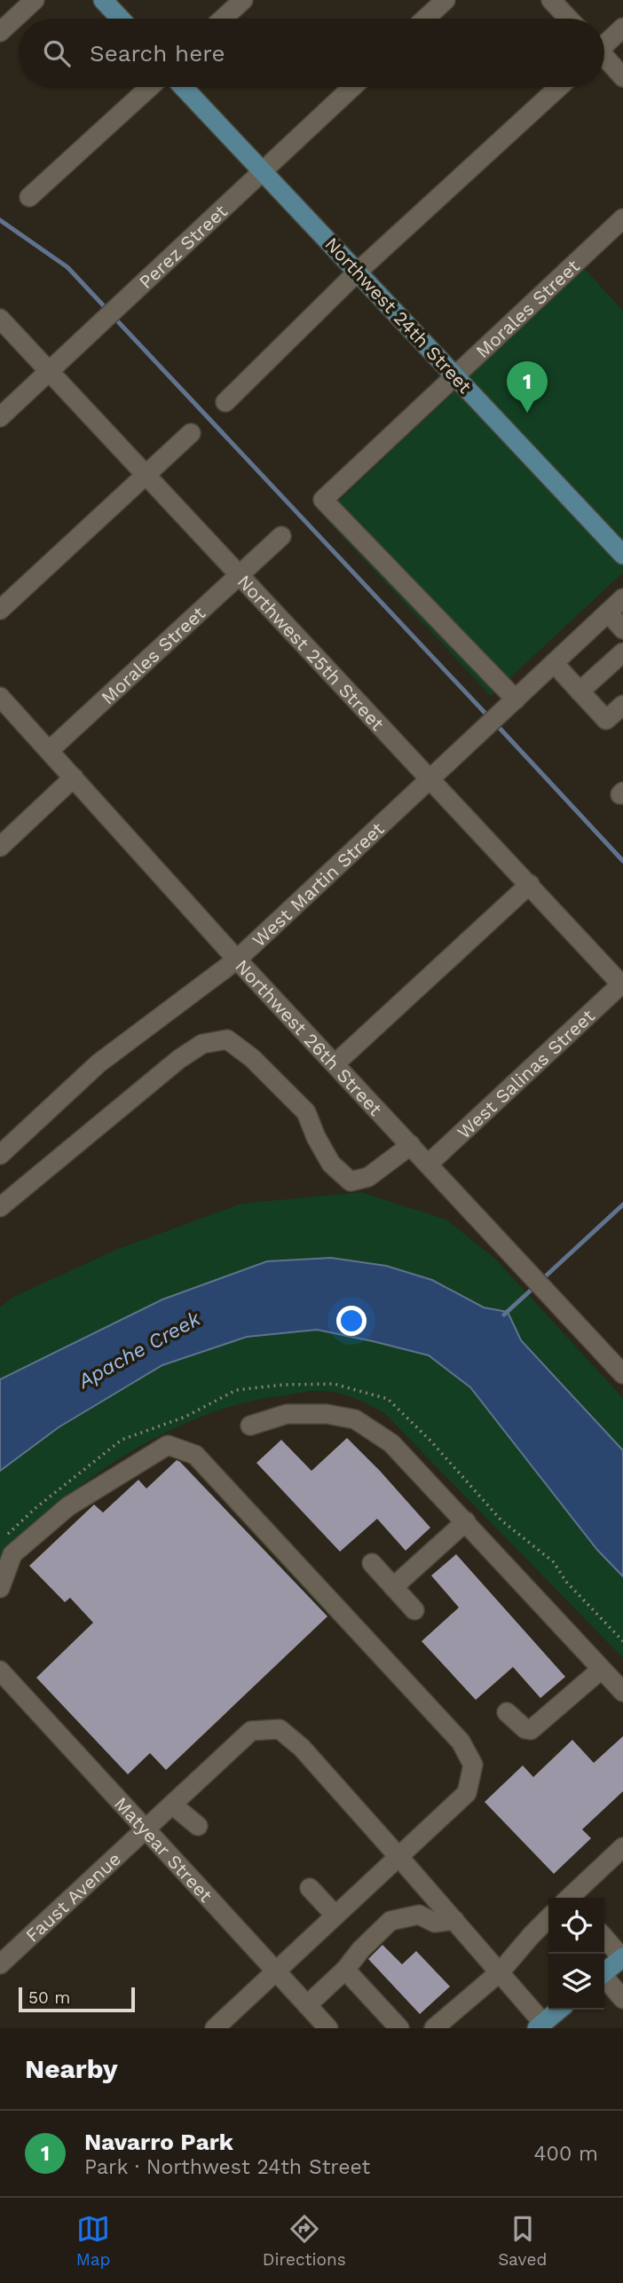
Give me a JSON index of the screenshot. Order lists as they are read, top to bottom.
{
  "streets": {
    "main road": ["Northwest 24th Street"],
    "street": [
      "Perez Street",
      "Morales Street",
      "Northwest 25th Street",
      "West Martin Street",
      "Northwest 26th Street",
      "West Salinas Street",
      "Matyear Street",
      "Faust Avenue"
    ]
  },
  "crossings": [
    ["Perez Street", "Northwest 24th Street"],
    ["Perez Street", "Northwest 25th Street"],
    ["Morales Street", "Northwest 24th Street"],
    ["Morales Street", "Northwest 25th Street"],
    ["Morales Street", "West Martin Street"],
    ["Morales Street", "Northwest 26th Street"],
    ["Northwest 25th Street", "West Martin Street"],
    ["Northwest 25th Street", "West Salinas Street"],
    ["West Martin Street", "Northwest 26th Street"],
    ["Northwest 26th Street", "West Salinas Street"],
    ["Matyear Street", "Faust Avenue"]
  ],
  "water": ["Apache Creek"],
  "scale_bar": "50 m",
  "page": {
    "search": "Search here",
    "pins": "1",
    "scale": "50 m",
    "heading": "Nearby",
    "list": [
      {
        "mark": "1",
        "name": "Navarro Park",
        "note": "Park · Northwest 24th Street",
        "value": "400 m"
      }
    ],
    "nav": ["Map", "Directions", "Saved"]
  }
}
